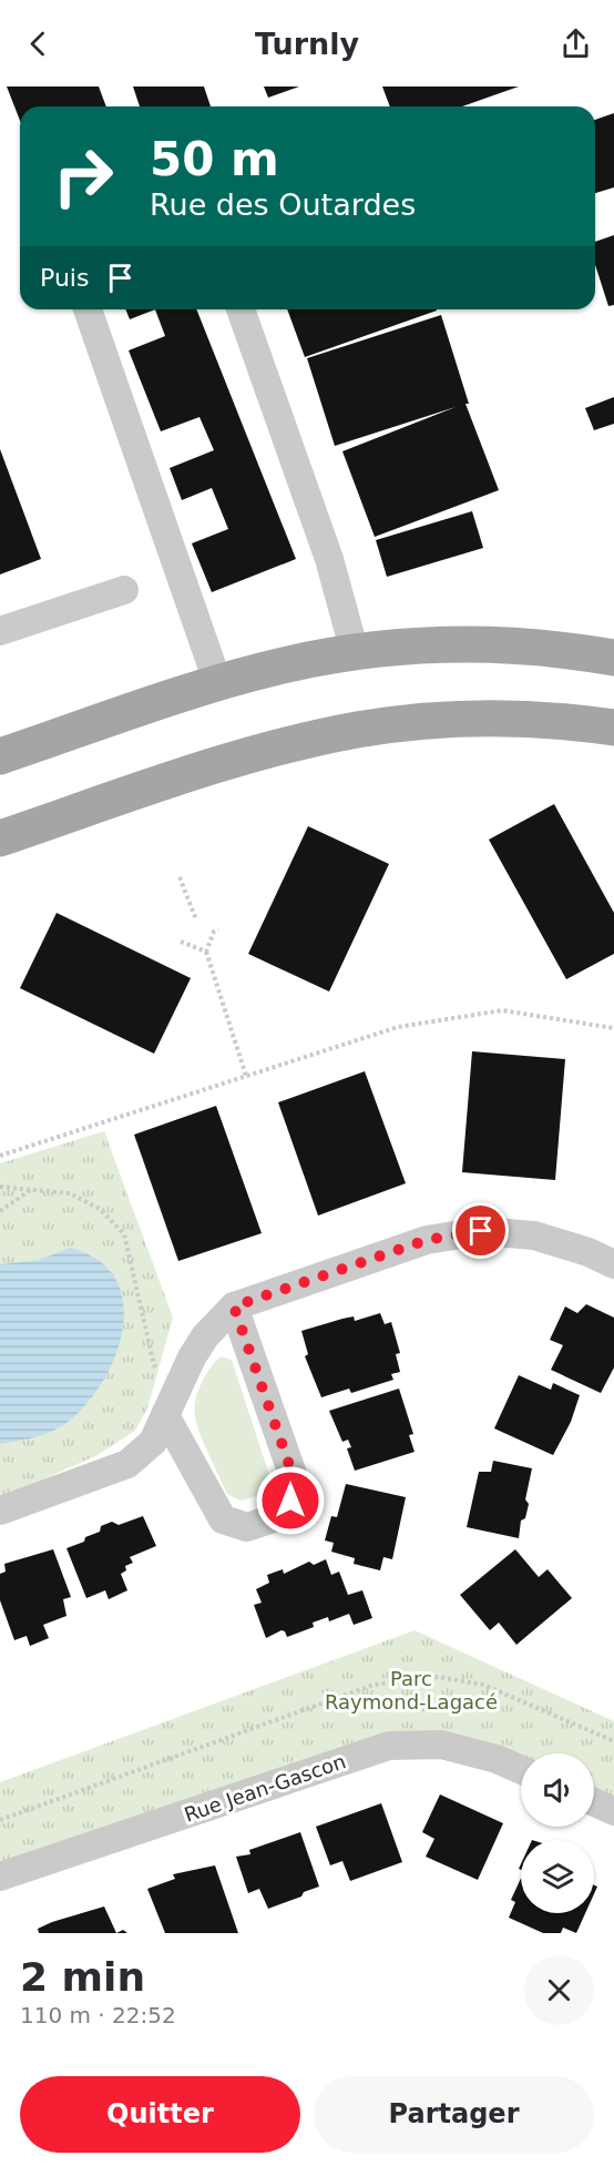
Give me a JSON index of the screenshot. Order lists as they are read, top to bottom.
{
  "streets": {
    "street": ["Rue Jean-Gascon"]
  },
  "parks": ["Parc Raymond-Lagacé"],
  "page": {
    "header": "Turnly",
    "turn": ["50 m", "Rue des Outardes"],
    "then": "Puis",
    "heading": ["2 min", "110 m · 22:52"],
    "buttons": ["Quitter", "Partager"]
  }
}
